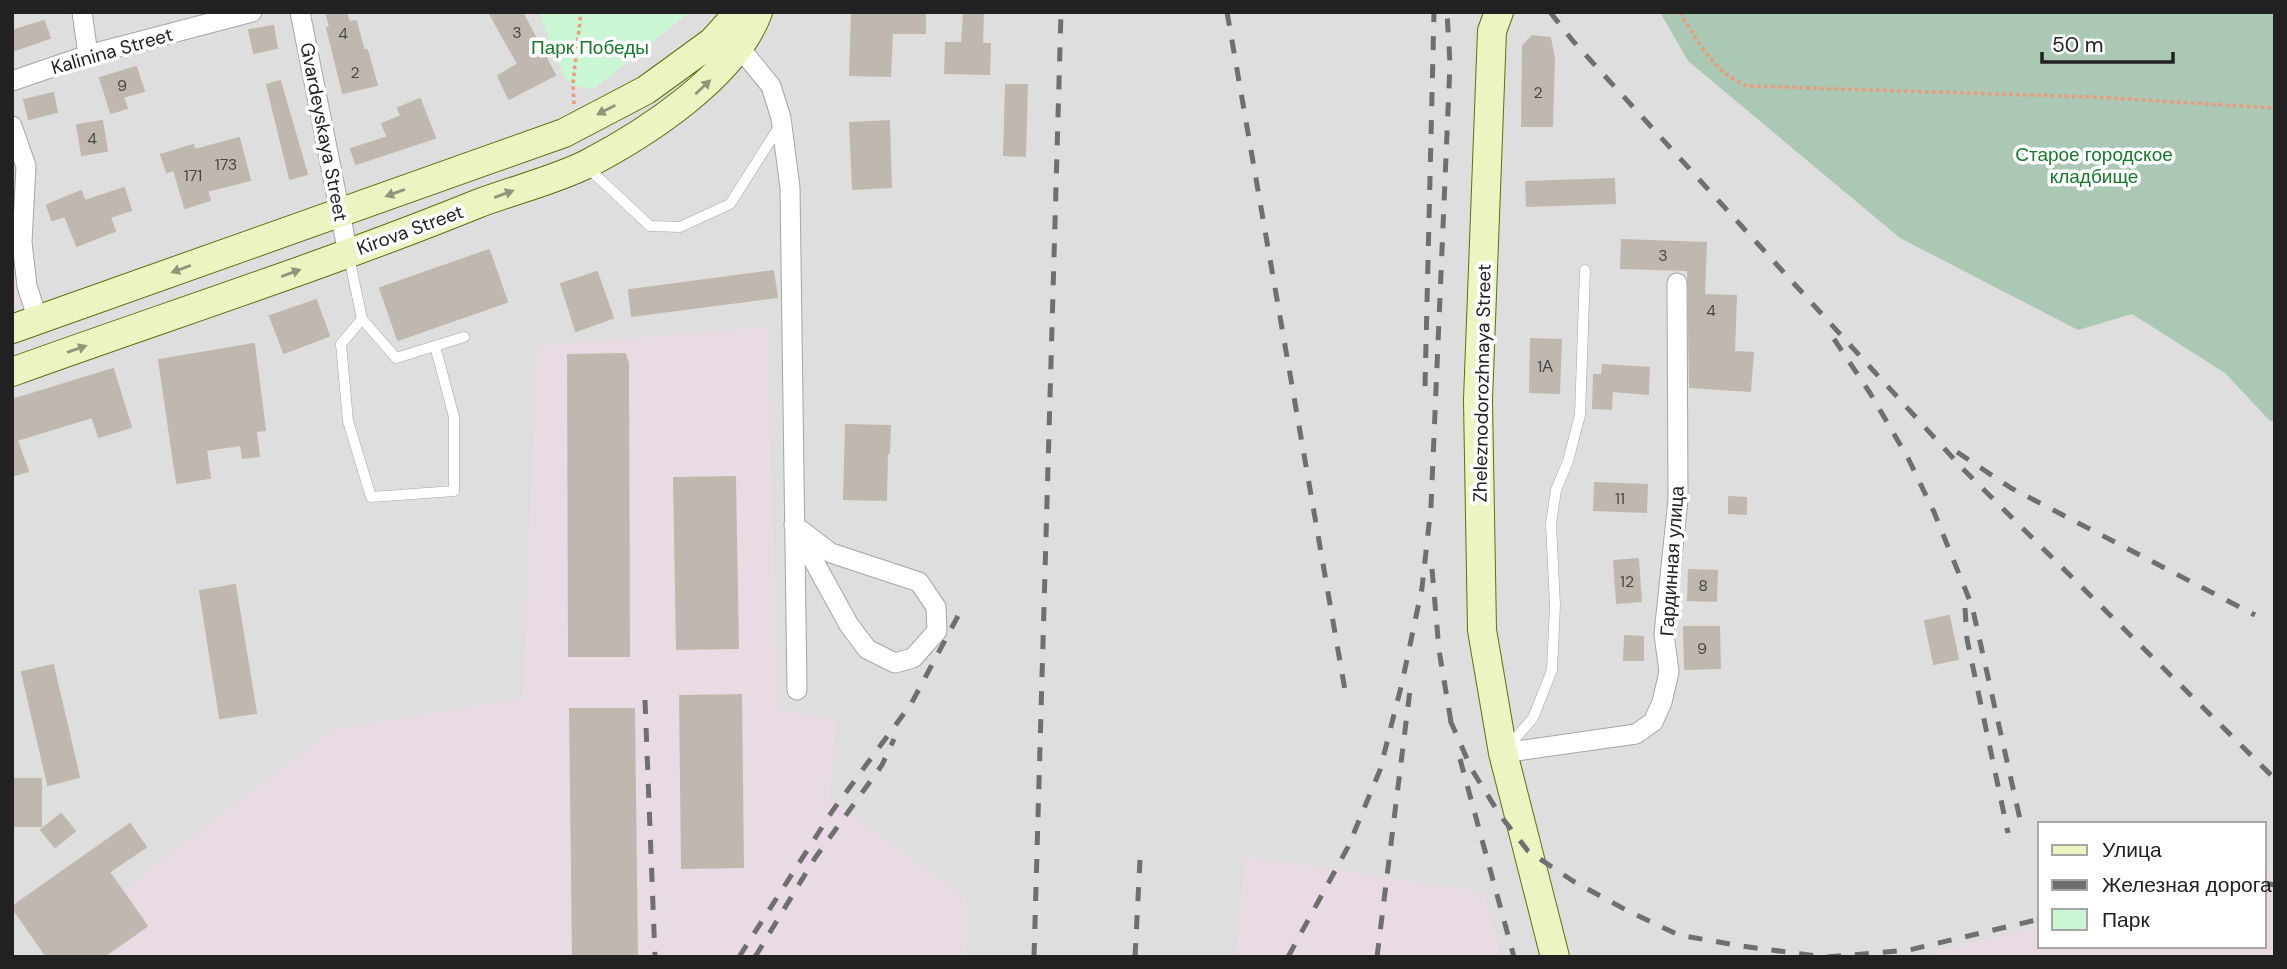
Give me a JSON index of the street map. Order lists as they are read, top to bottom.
{
  "streets": {
    "street": [
      "Kalinina Street",
      "Gvardeyskaya Street",
      "Kirova Street",
      "Zheleznodorozhnaya Street",
      "Гардинная улица"
    ]
  },
  "crossings": [
    ["Gvardeyskaya Street", "Kirova Street"],
    ["Zheleznodorozhnaya Street", "Гардинная улица"]
  ],
  "parks": ["Парк Победы", "Старое городское кладбище"],
  "house_numbers": [
    "3",
    "4",
    "2",
    "9",
    "2",
    "4",
    "173",
    "171",
    "3",
    "4",
    "1А",
    "11",
    "12",
    "8",
    "9"
  ],
  "legend": ["Улица", "Железная дорога", "Парк"],
  "scale_bar": "50 m"
}
